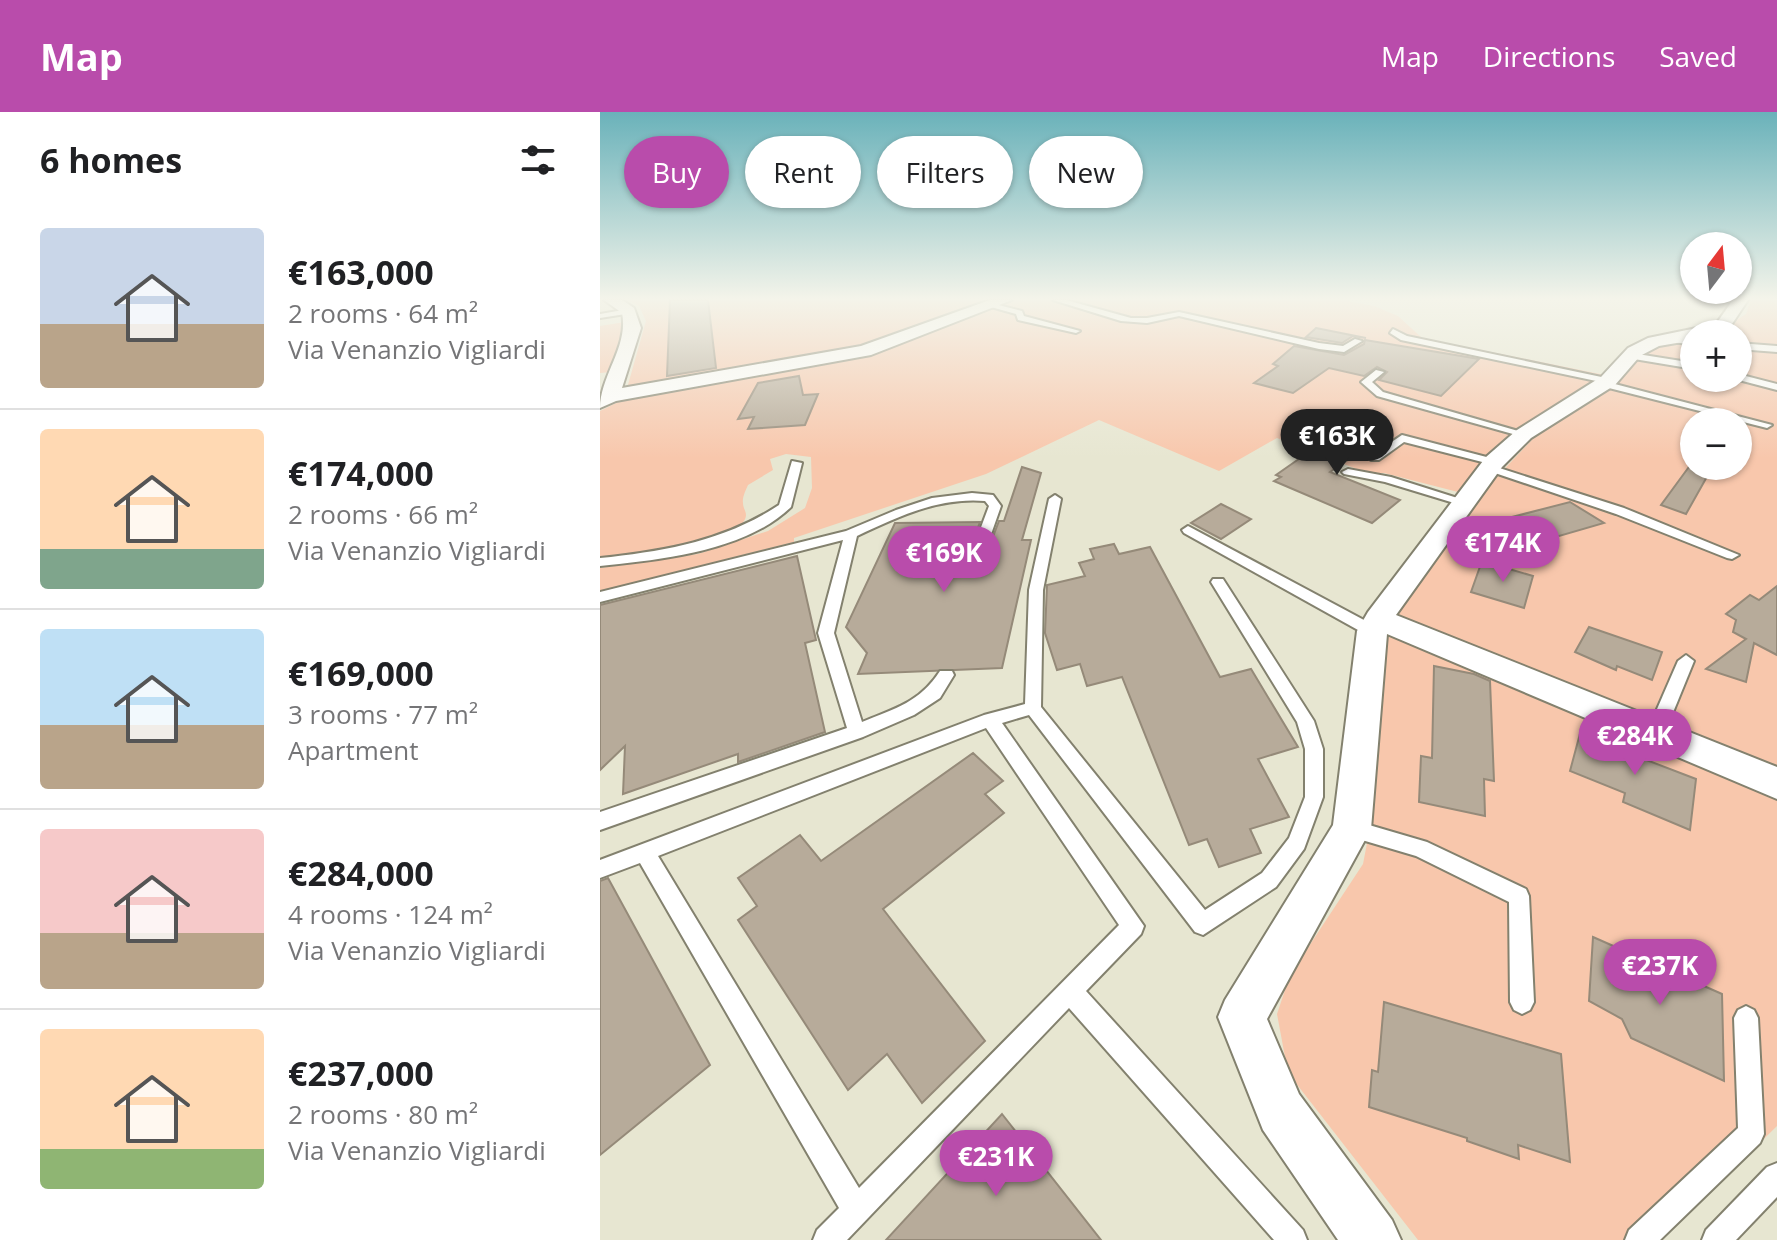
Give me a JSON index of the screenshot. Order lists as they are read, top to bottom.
{
  "north": "top",
  "page": {
    "header": "Map",
    "nav": ["Map", "Directions", "Saved"],
    "heading": "6 homes",
    "chip": [
      "Buy",
      "Rent",
      "Filters",
      "New"
    ],
    "list": [
      {
        "name": "€163,000",
        "note": "2 rooms · 64 m² · Via Venanzio Vigliardi"
      },
      {
        "name": "€174,000",
        "note": "2 rooms · 66 m² · Via Venanzio Vigliardi"
      },
      {
        "name": "€169,000",
        "note": "3 rooms · 77 m² · Apartment"
      },
      {
        "name": "€284,000",
        "note": "4 rooms · 124 m² · Via Venanzio Vigliardi"
      },
      {
        "name": "€237,000",
        "note": "2 rooms · 80 m² · Via Venanzio Vigliardi"
      }
    ],
    "map_buttons": ["+", "−"],
    "price": [
      "€163K",
      "€174K",
      "€169K",
      "€284K",
      "€237K",
      "€231K"
    ]
  }
}
